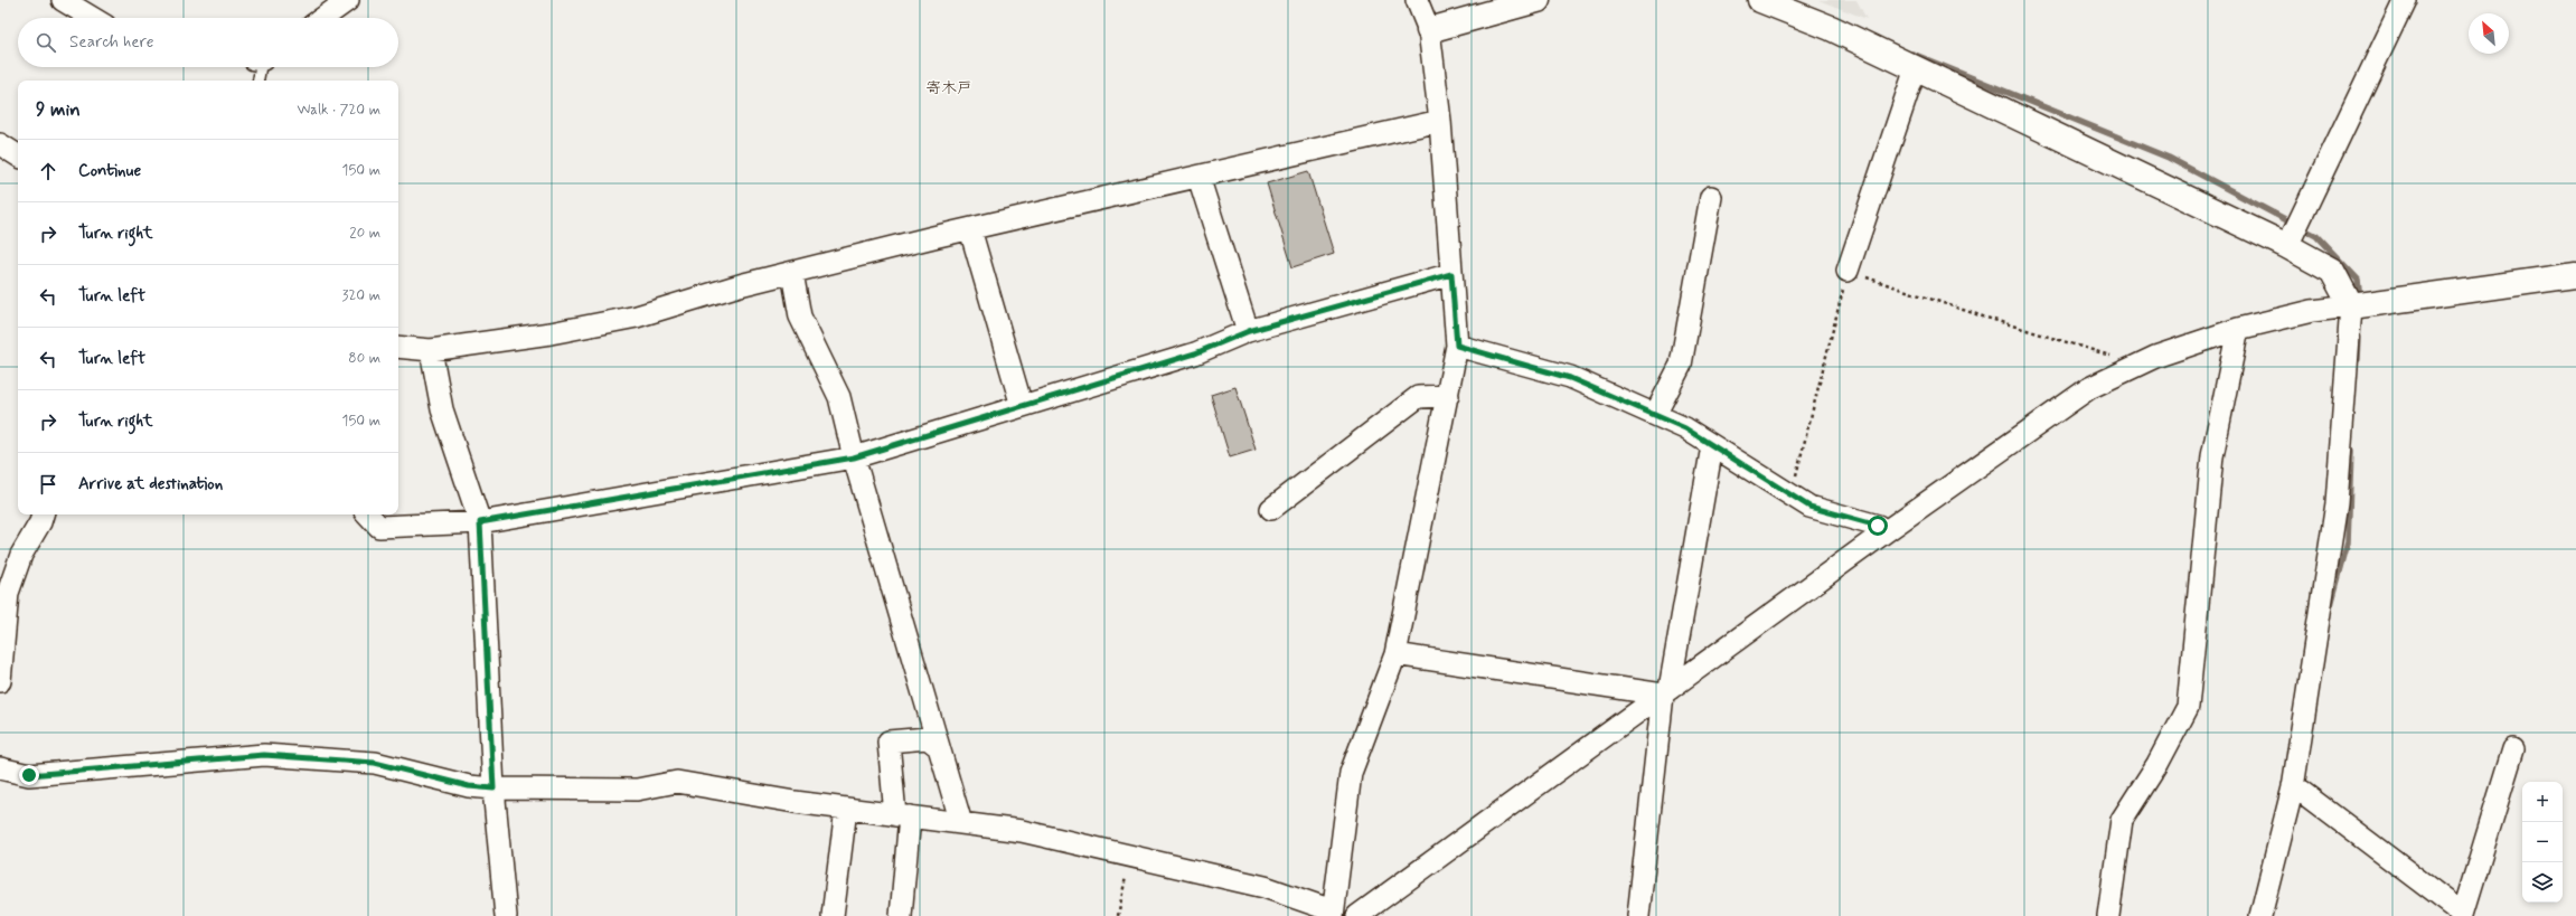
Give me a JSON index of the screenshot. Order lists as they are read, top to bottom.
{
  "districts": ["寄木戸"],
  "north": "top left",
  "page": {
    "search": "Search here",
    "heading": ["9 min", "Walk · 720 m"],
    "list": [
      ["Continue", "150 m"],
      ["Turn right", "20 m"],
      ["Turn left", "320 m"],
      ["Turn left", "80 m"],
      ["Turn right", "150 m"],
      "Arrive at destination"
    ],
    "map_buttons": ["+", "−"]
  }
}
